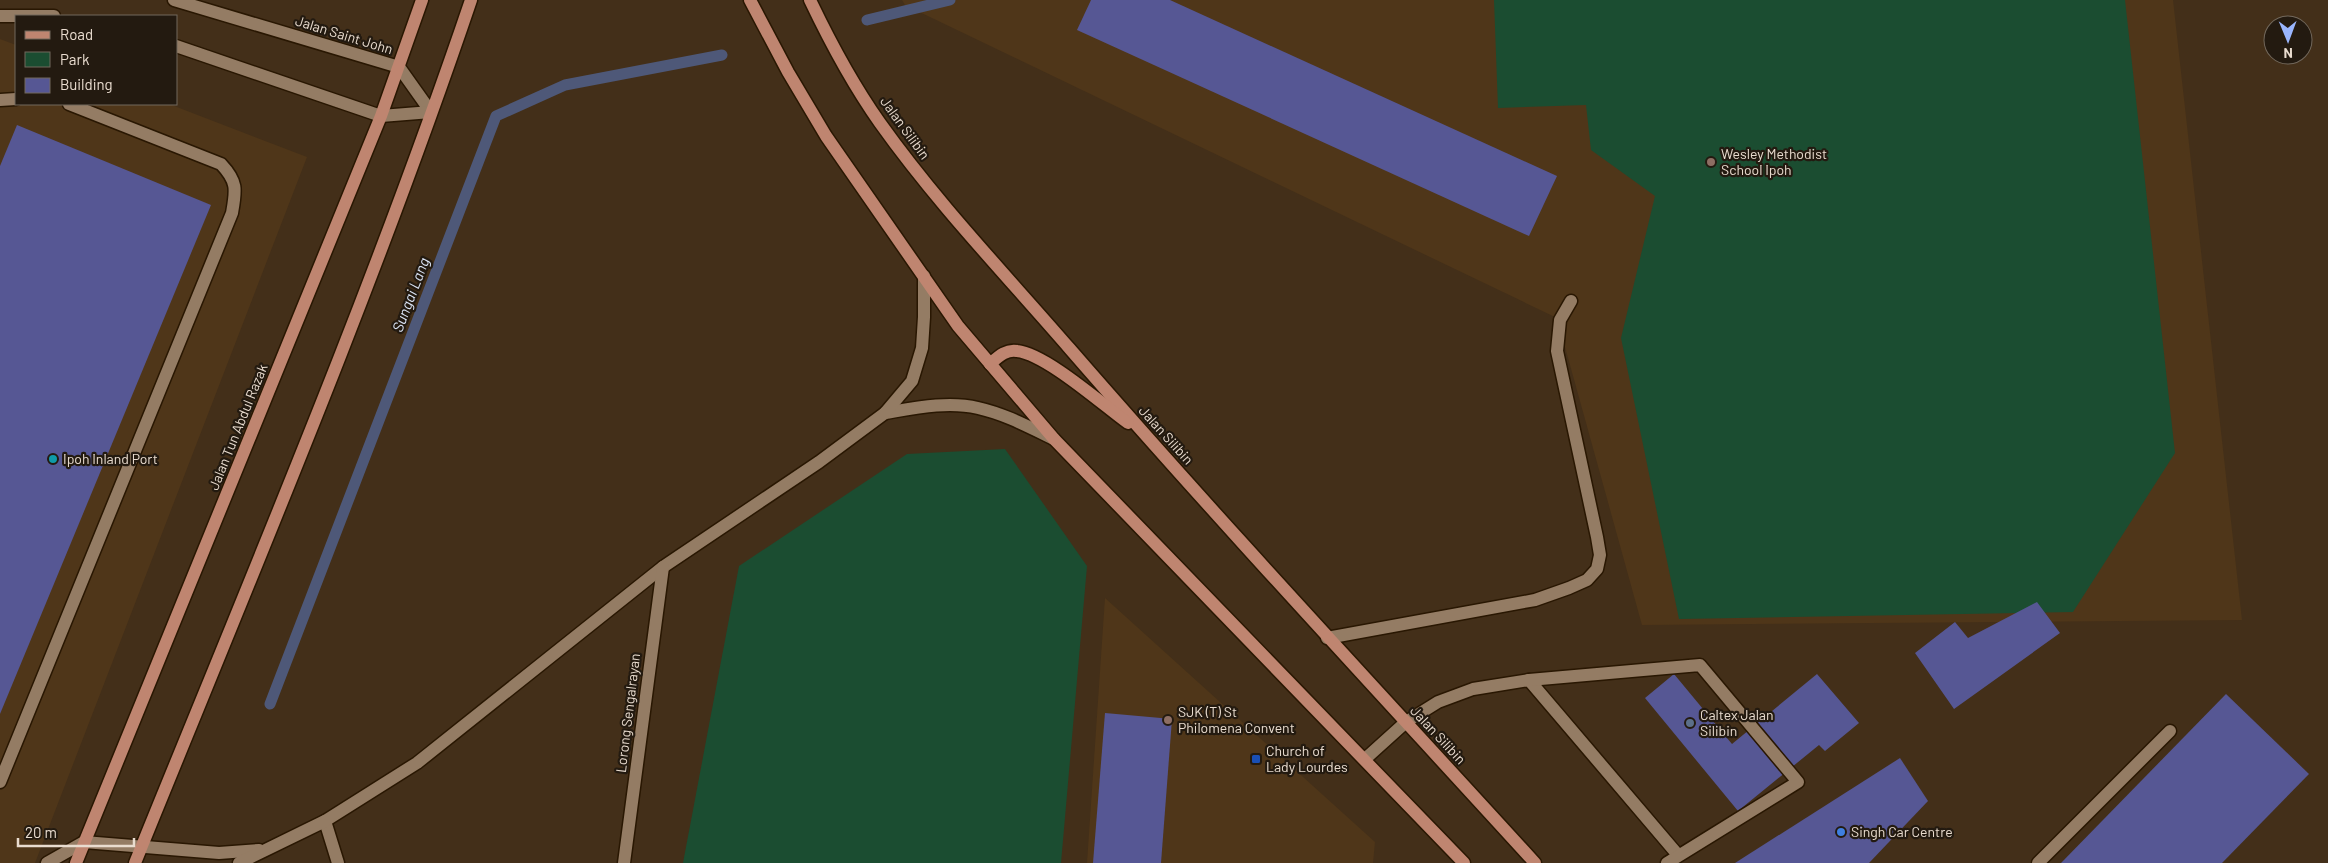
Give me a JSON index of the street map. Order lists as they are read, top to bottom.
{
  "streets": {
    "main road": ["Jalan Silibin", "Jalan Tun Abdul Razak"],
    "street": ["Jalan Saint John", "Lorong Sengalrayan"]
  },
  "crossings": [
    ["Jalan Saint John", "Jalan Tun Abdul Razak"]
  ],
  "water": ["Sungai Lang"],
  "places": {
    "other": [
      "Wesley Methodist School Ipoh",
      "Ipoh Inland Port",
      "SJK (T) St Philomena Convent",
      "Caltex Jalan Silibin",
      "Singh Car Centre"
    ],
    "transit": ["Church of Lady Lourdes"]
  },
  "legend": ["Road", "Park", "Building"],
  "scale_bar": "20 m",
  "north": "bottom"
}
